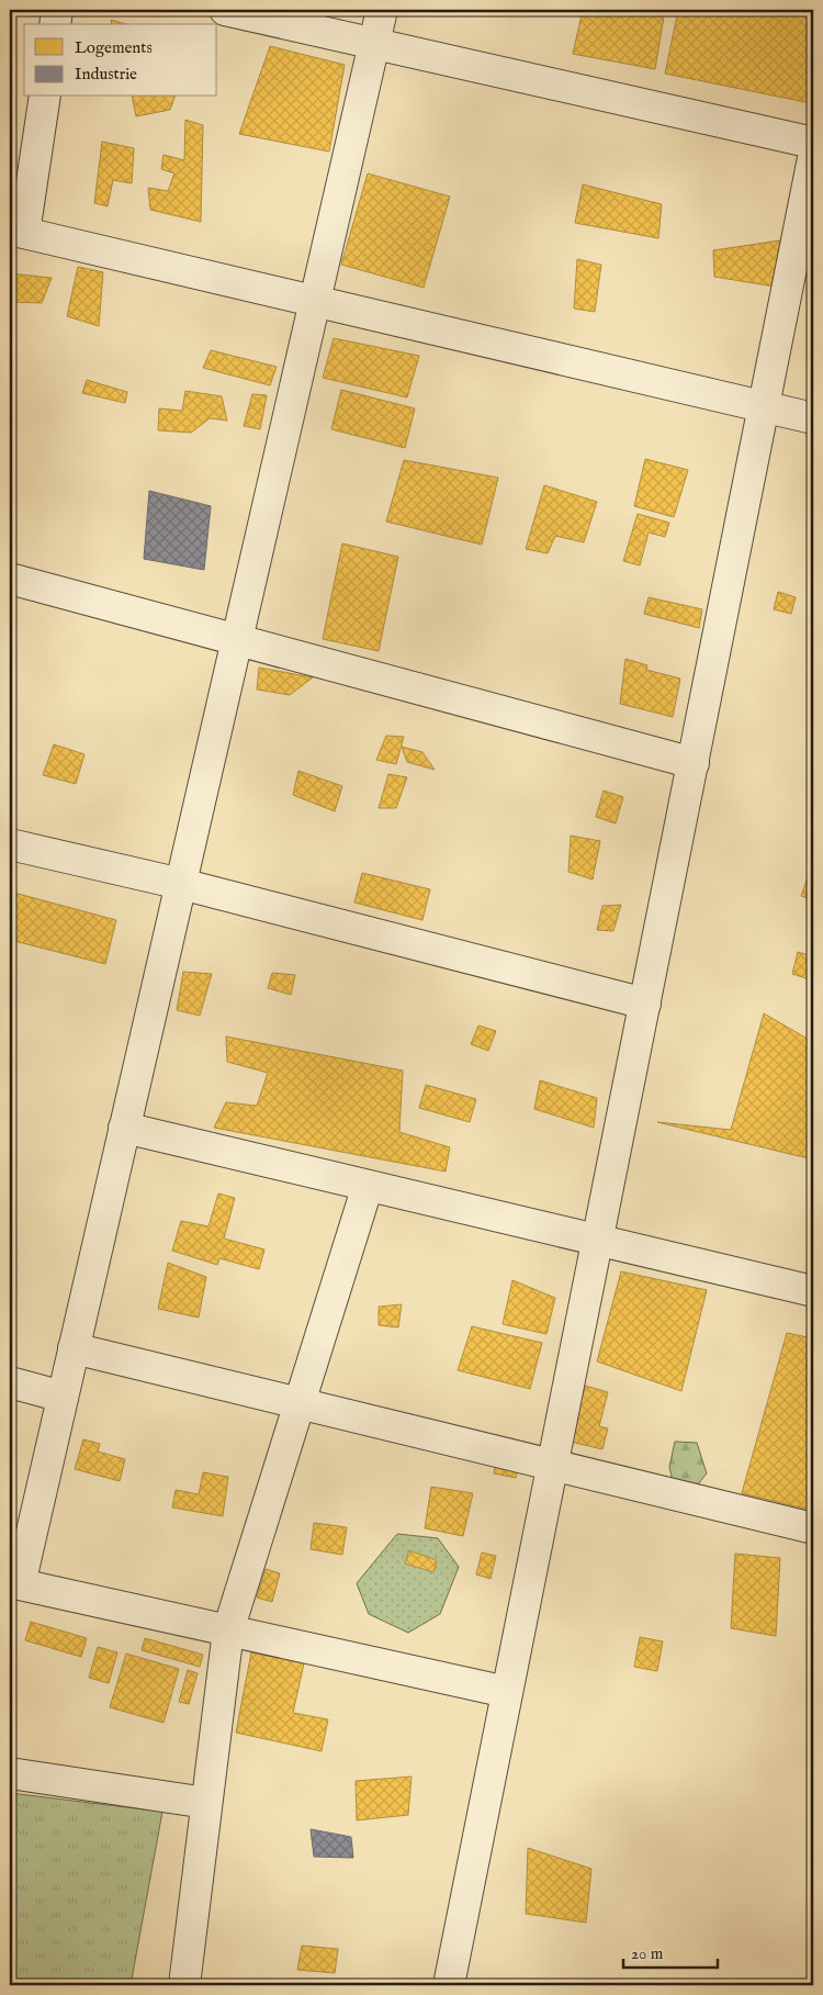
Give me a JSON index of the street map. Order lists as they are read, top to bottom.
{
  "legend": ["Logements", "Industrie"],
  "scale_bar": "20 m"
}
